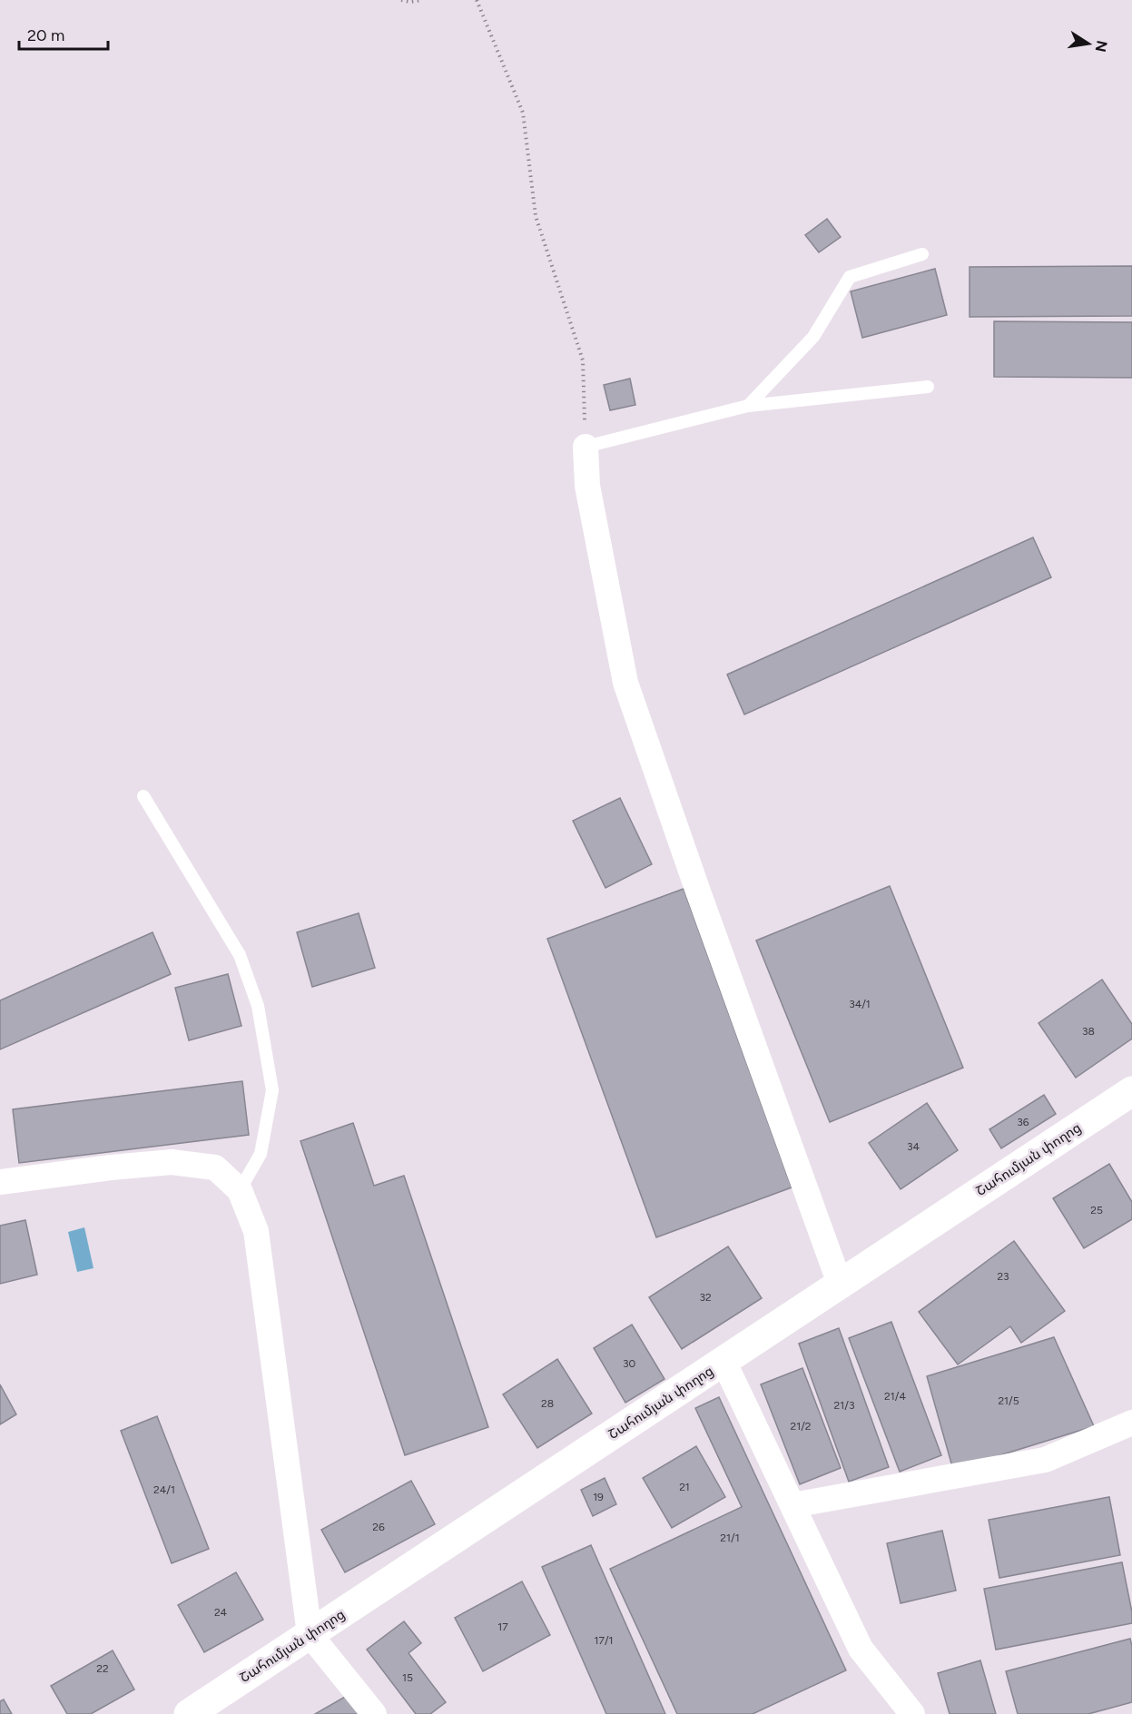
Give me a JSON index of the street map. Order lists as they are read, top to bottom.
{
  "streets": {
    "main road": ["Շահումյան փողոց"]
  },
  "house_numbers": [
    "34/1",
    "38",
    "36",
    "34",
    "25",
    "23",
    "32",
    "30",
    "21/4",
    "21/5",
    "28",
    "21/3",
    "21/2",
    "21",
    "24/1",
    "19",
    "26",
    "21/1",
    "24",
    "17",
    "17/1",
    "22",
    "15"
  ],
  "scale_bar": "20 m",
  "north": "right"
}
